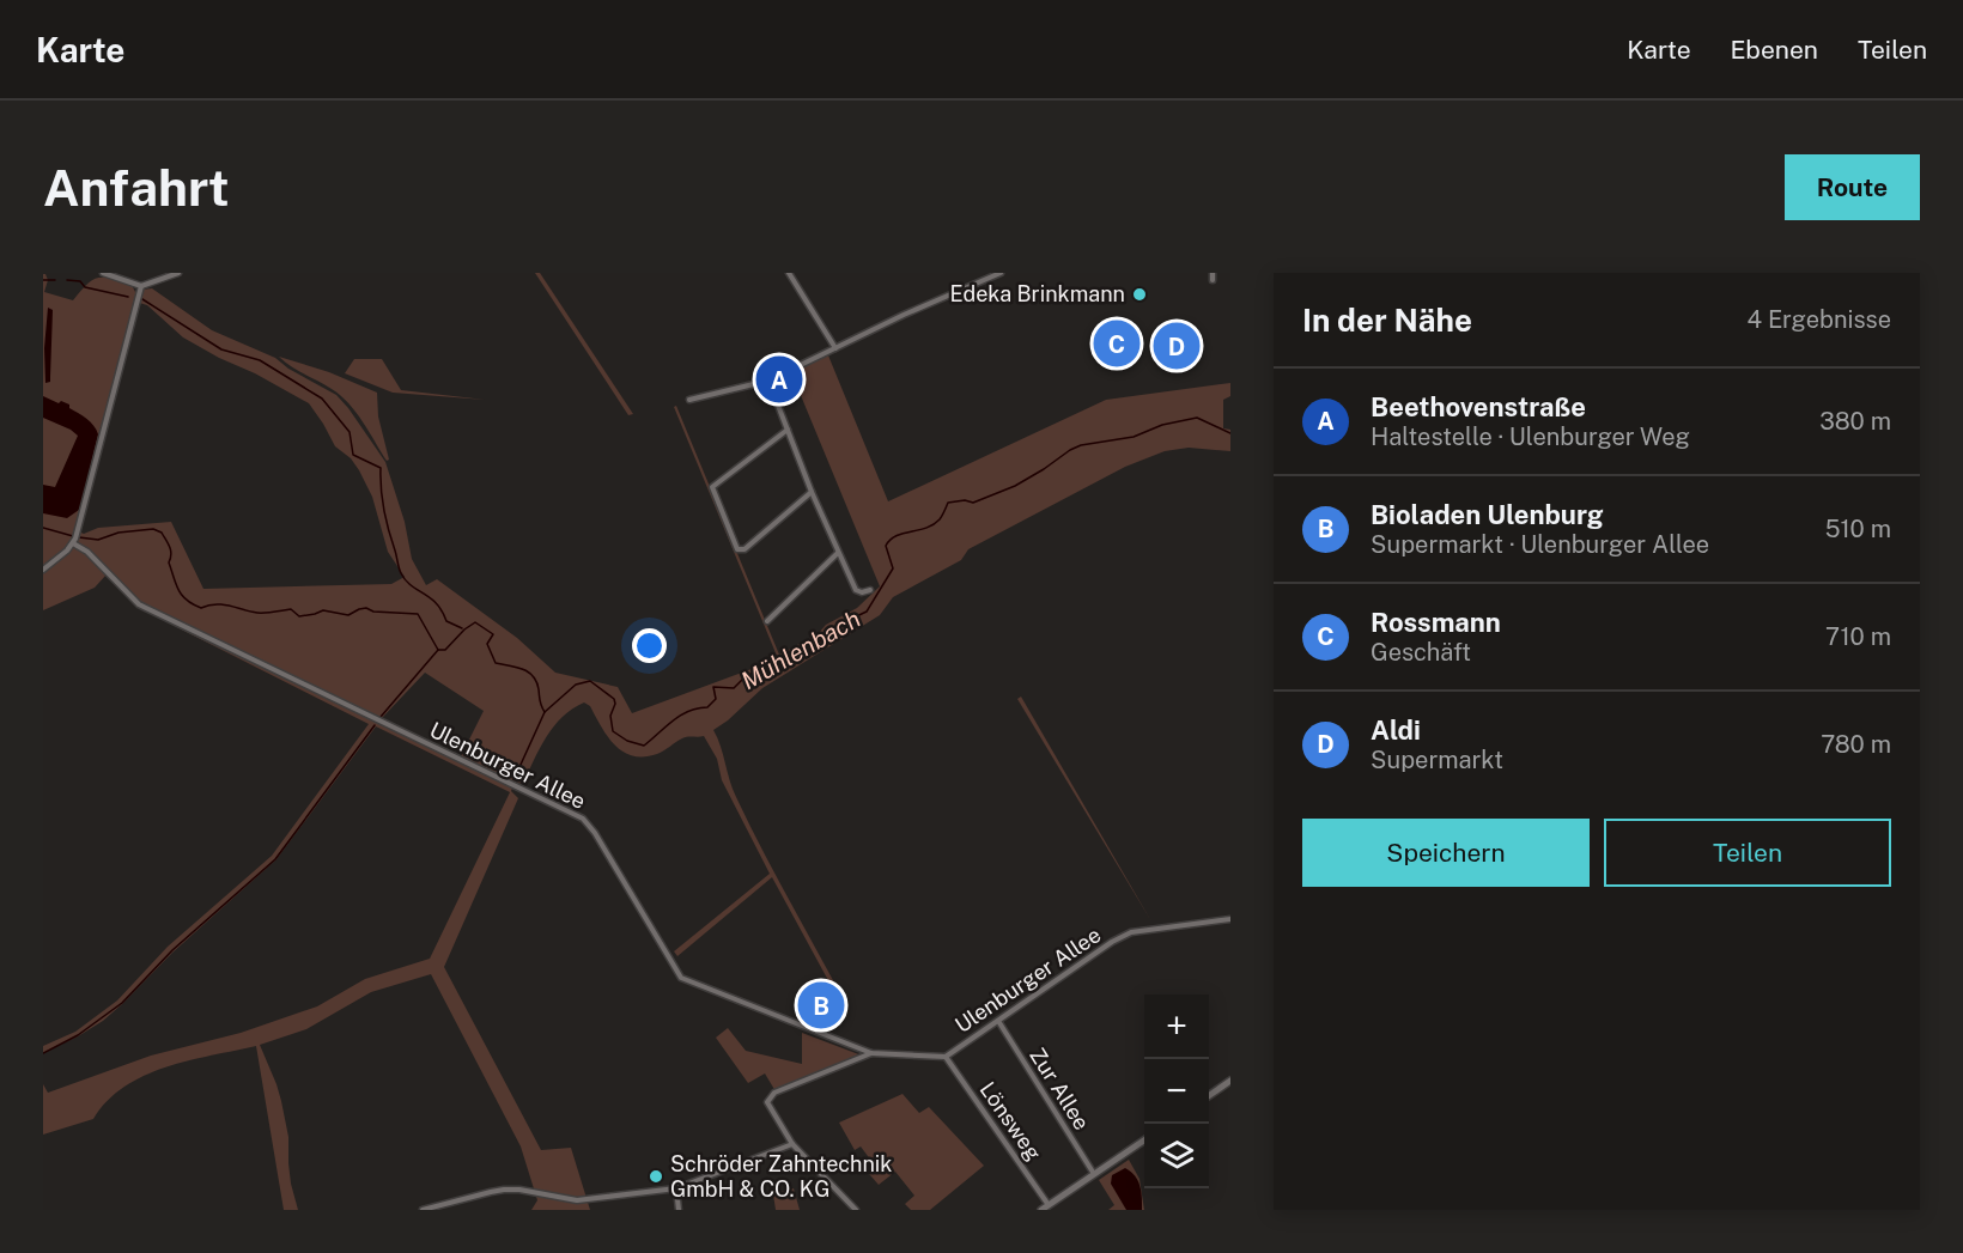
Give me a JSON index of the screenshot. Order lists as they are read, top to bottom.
{
  "streets": {
    "street": ["Ulenburger Allee", "Zur Allee", "Lönsweg"]
  },
  "crossings": [
    ["Ulenburger Allee", "Zur Allee"],
    ["Ulenburger Allee", "Lönsweg"]
  ],
  "water": ["Mühlenbach"],
  "places": ["Edeka Brinkmann", "Schröder Zahntechnik GmbH & CO. KG"],
  "page": {
    "header": "Karte",
    "nav": ["Karte", "Ebenen", "Teilen"],
    "buttons": [
      "Route",
      ["Speichern", "Teilen"]
    ],
    "title": "Anfahrt",
    "heading": ["In der Nähe", "4 Ergebnisse"],
    "pins": [
      "C",
      "D",
      "A",
      "B"
    ],
    "list": [
      {
        "mark": "A",
        "name": "Beethovenstraße",
        "note": "Haltestelle · Ulenburger Weg",
        "value": "380 m"
      },
      {
        "mark": "B",
        "name": "Bioladen Ulenburg",
        "note": "Supermarkt · Ulenburger Allee",
        "value": "510 m"
      },
      {
        "mark": "C",
        "name": "Rossmann",
        "note": "Geschäft",
        "value": "710 m"
      },
      {
        "mark": "D",
        "name": "Aldi",
        "note": "Supermarkt",
        "value": "780 m"
      }
    ],
    "map_buttons": ["+", "−"]
  }
}
